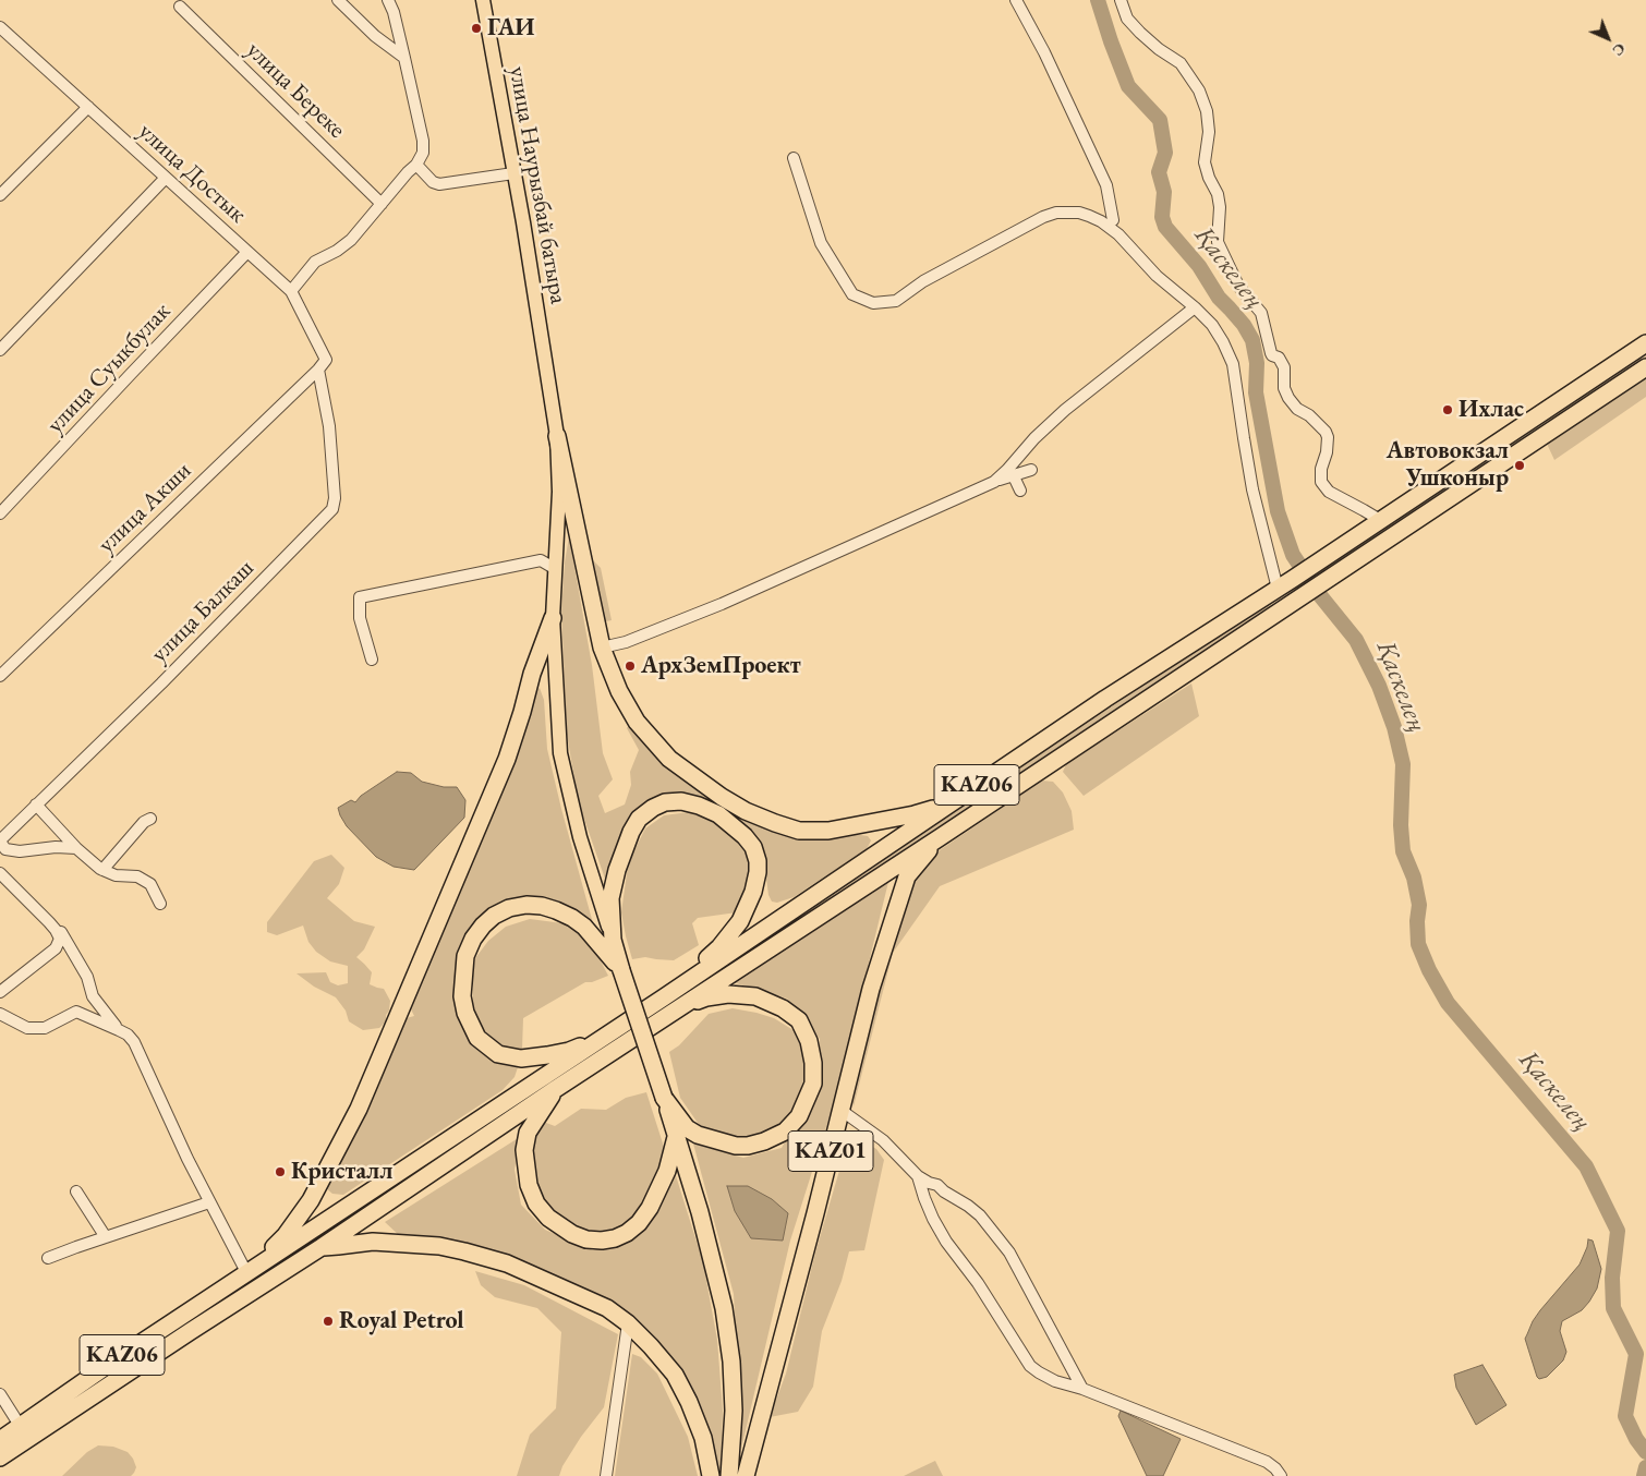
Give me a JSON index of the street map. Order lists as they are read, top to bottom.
{
  "streets": {
    "highway": ["KАZ06", "KАZ01"],
    "main road": ["улица Наурызбай батыра"],
    "street": [
      "улица Береке",
      "улица Достык",
      "улица Суыкбулак",
      "улица Акши",
      "улица Балкаш"
    ]
  },
  "crossings": [
    ["улица Достык", "улица Суыкбулак"],
    ["улица Достык", "улица Акши"],
    ["улица Достык", "улица Балкаш"],
    ["улица Акши", "улица Балкаш"],
    ["KАZ06", "KАZ01"]
  ],
  "water": ["Қаскелең"],
  "places": [
    "ГАИ",
    "Ихлас",
    "Автовокзал Ушконыр",
    "АрхЗемПроект",
    "Кристалл",
    "Royal Petrol"
  ],
  "north": "bottom right"
}
